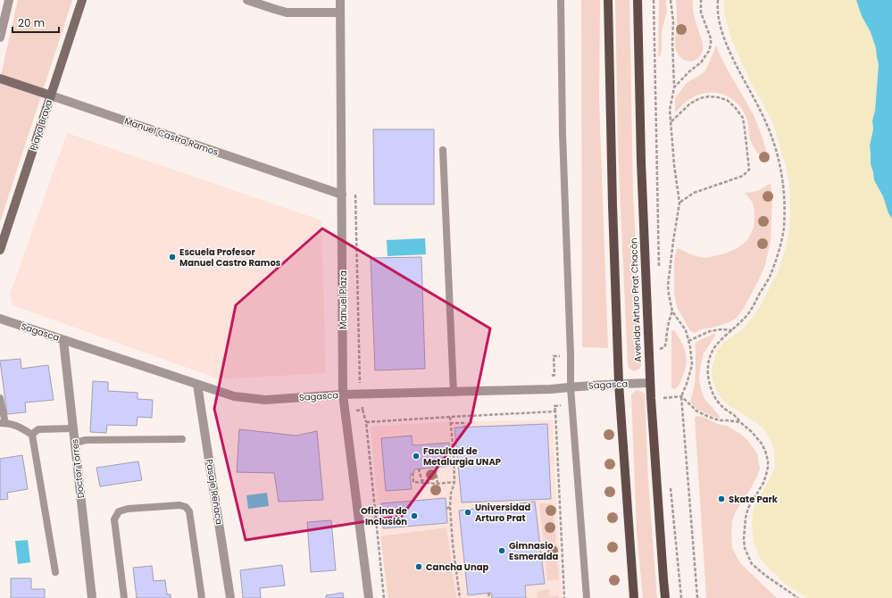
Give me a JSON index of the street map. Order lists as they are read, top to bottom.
{
  "streets": {
    "main road": ["Avenida Arturo Prat Chacón"],
    "street": [
      "Playa Brava",
      "Manuel Castro Ramos",
      "Manuel Plaza",
      "Sagasca",
      "Doctor Torres",
      "Pasaje Reñaca"
    ]
  },
  "crossings": [
    ["Playa Brava", "Manuel Castro Ramos"],
    ["Manuel Castro Ramos", "Manuel Plaza"],
    ["Manuel Plaza", "Sagasca"],
    ["Avenida Arturo Prat Chacón", "Sagasca"],
    ["Sagasca", "Doctor Torres"],
    ["Sagasca", "Pasaje Reñaca"]
  ],
  "places": [
    "Escuela Profesor Manuel Castro Ramos",
    "Facultad de Metalurgia UNAP",
    "Skate Park",
    "Universidad Arturo Prat",
    "Oficina de Inclusión",
    "Gimnasio Esmeralda",
    "Cancha Unap"
  ],
  "scale_bar": "20 m"
}
